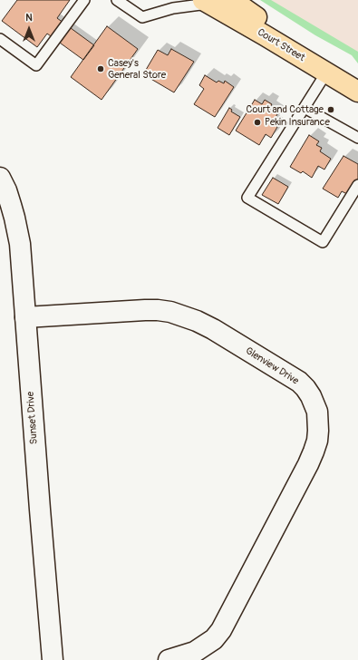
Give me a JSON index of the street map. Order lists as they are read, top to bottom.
{
  "streets": {
    "main road": ["Court Street"],
    "street": ["Glenview Drive", "Sunset Drive"]
  },
  "crossings": [
    ["Glenview Drive", "Sunset Drive"]
  ],
  "places": ["Casey's General Store", "Court and Cottage", "Pekin Insurance"],
  "north": "top"
}
